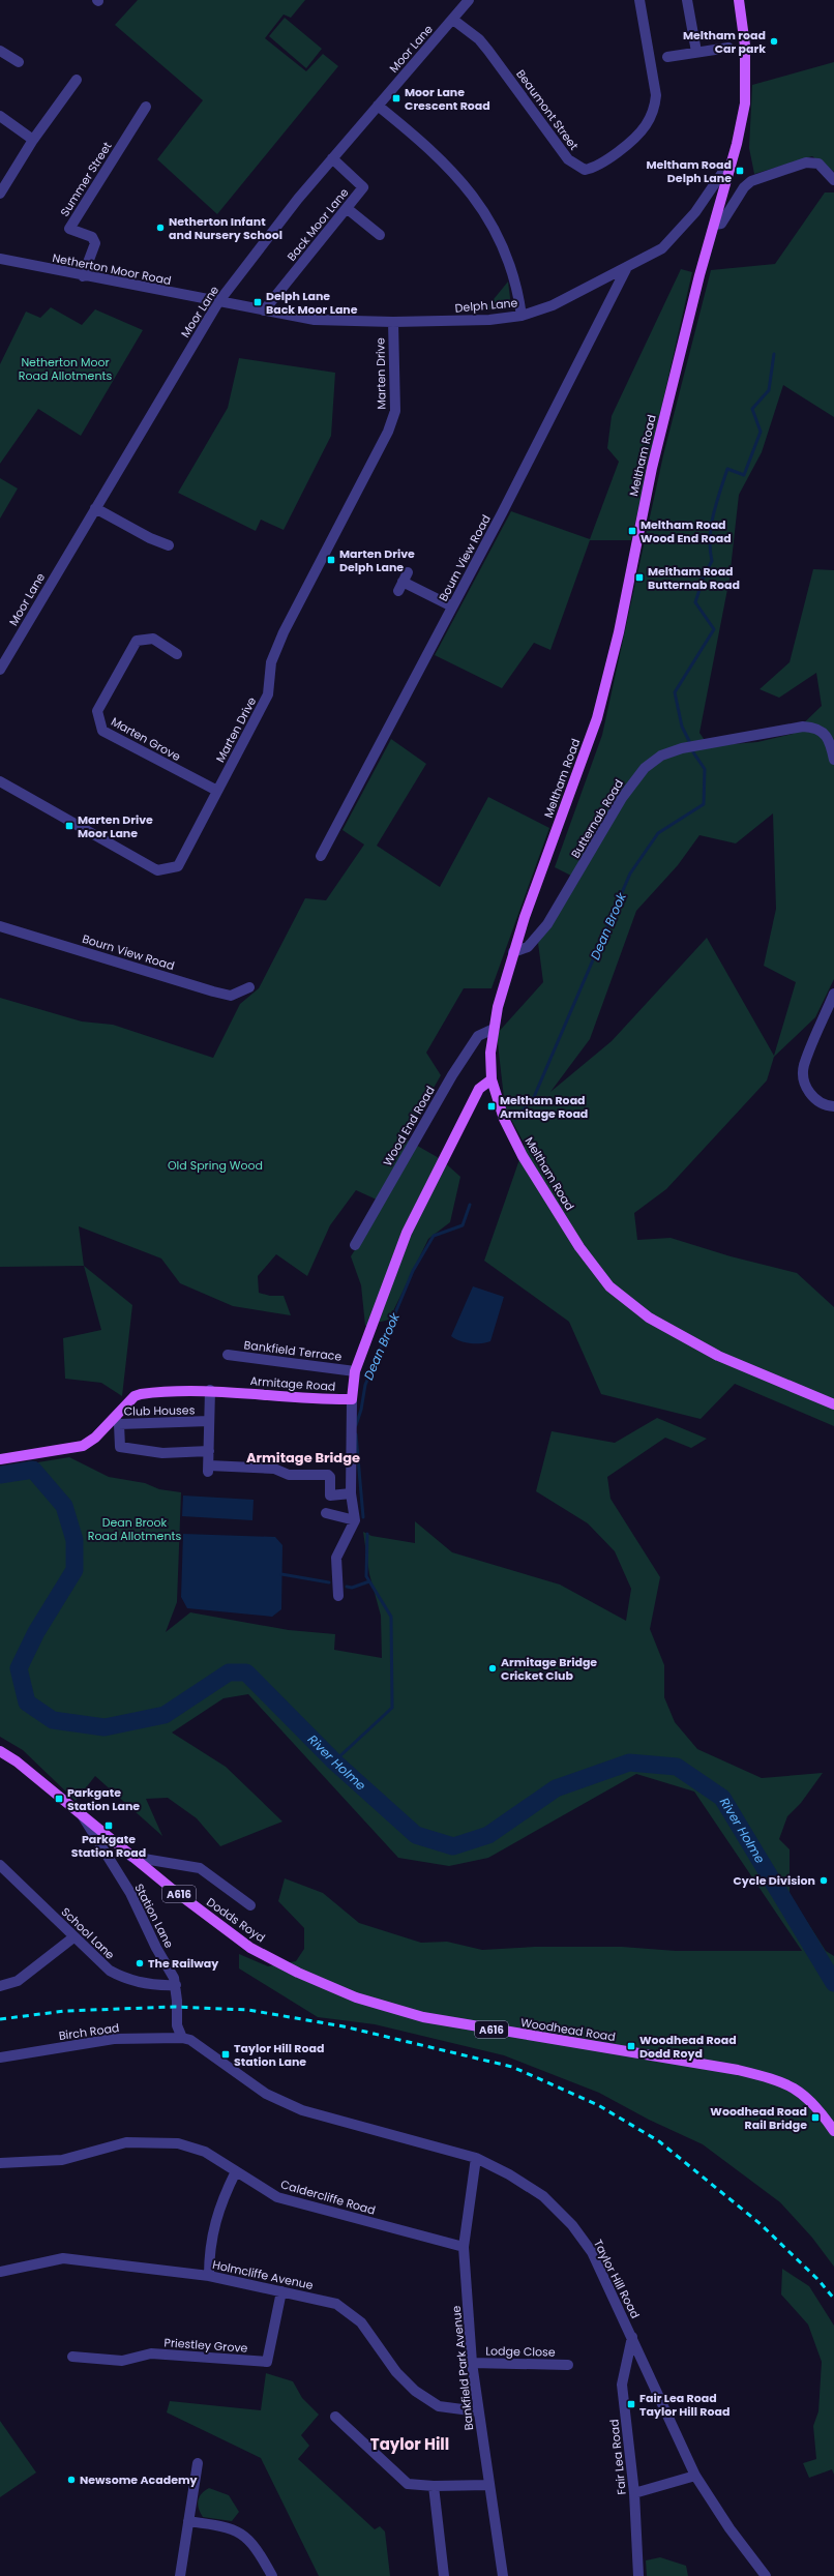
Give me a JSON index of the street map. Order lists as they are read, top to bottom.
{
  "streets": {
    "main road": [
      "Meltham Road",
      "Armitage Road",
      "A616",
      "Dodds Royd",
      "Woodhead Road"
    ],
    "street": [
      "Moor Lane",
      "Beaumont Street",
      "Summer Street",
      "Back Moor Lane",
      "Netherton Moor Road",
      "Delph Lane",
      "Marten Drive",
      "Bourn View Road",
      "Marten Grove",
      "Butternab Road",
      "Wood End Road",
      "Bankfield Terrace",
      "Club Houses",
      "Station Lane",
      "School Lane",
      "Birch Road",
      "Caldercliffe Road",
      "Holmcliffe Avenue",
      "Taylor Hill Road",
      "Priestley Grove",
      "Lodge Close",
      "Bankfield Park Avenue",
      "Fair Lea Road"
    ]
  },
  "crossings": [
    ["Moor Lane", "Beaumont Street"],
    ["Moor Lane", "Back Moor Lane"],
    ["Moor Lane", "Netherton Moor Road"],
    ["Moor Lane", "Delph Lane"],
    ["Summer Street", "Netherton Moor Road"],
    ["Back Moor Lane", "Delph Lane"],
    ["Netherton Moor Road", "Delph Lane"],
    ["Delph Lane", "Marten Drive"],
    ["Delph Lane", "Meltham Road"],
    ["Delph Lane", "Bourn View Road"],
    ["Marten Drive", "Marten Grove"],
    ["Meltham Road", "Butternab Road"],
    ["Meltham Road", "Wood End Road"],
    ["Armitage Road", "Club Houses"],
    ["A616", "Station Lane"],
    ["A616", "Dodds Royd"],
    ["Station Lane", "Dodds Royd"],
    ["Station Lane", "School Lane"],
    ["Station Lane", "Birch Road"],
    ["Station Lane", "Taylor Hill Road"],
    ["Dodds Royd", "Woodhead Road"],
    ["Birch Road", "Taylor Hill Road"],
    ["Caldercliffe Road", "Bankfield Park Avenue"],
    ["Holmcliffe Avenue", "Priestley Grove"],
    ["Holmcliffe Avenue", "Bankfield Park Avenue"],
    ["Taylor Hill Road", "Bankfield Park Avenue"],
    ["Taylor Hill Road", "Fair Lea Road"],
    ["Lodge Close", "Bankfield Park Avenue"]
  ],
  "districts": ["Armitage Bridge", "Taylor Hill"],
  "water": ["Dean Brook", "River Holme"],
  "parks": ["Netherton Moor Road Allotments", "Old Spring Wood", "Dean Brook Road Allotments"],
  "places": {
    "other": [
      "Meltham road Car park",
      "Netherton Infant and Nursery School",
      "Armitage Bridge Cricket Club",
      "Cycle Division",
      "The Railway",
      "Newsome Academy"
    ],
    "transit": [
      "Moor Lane Crescent Road",
      "Meltham Road Delph Lane",
      "Delph Lane Back Moor Lane",
      "Meltham Road Wood End Road",
      "Marten Drive Delph Lane",
      "Meltham Road Butternab Road",
      "Marten Drive Moor Lane",
      "Meltham Road Armitage Road",
      "Parkgate Station Lane",
      "Parkgate Station Road",
      "Woodhead Road Dodd Royd",
      "Taylor Hill Road Station Lane",
      "Woodhead Road Rail Bridge",
      "Fair Lea Road Taylor Hill Road"
    ]
  }
}
